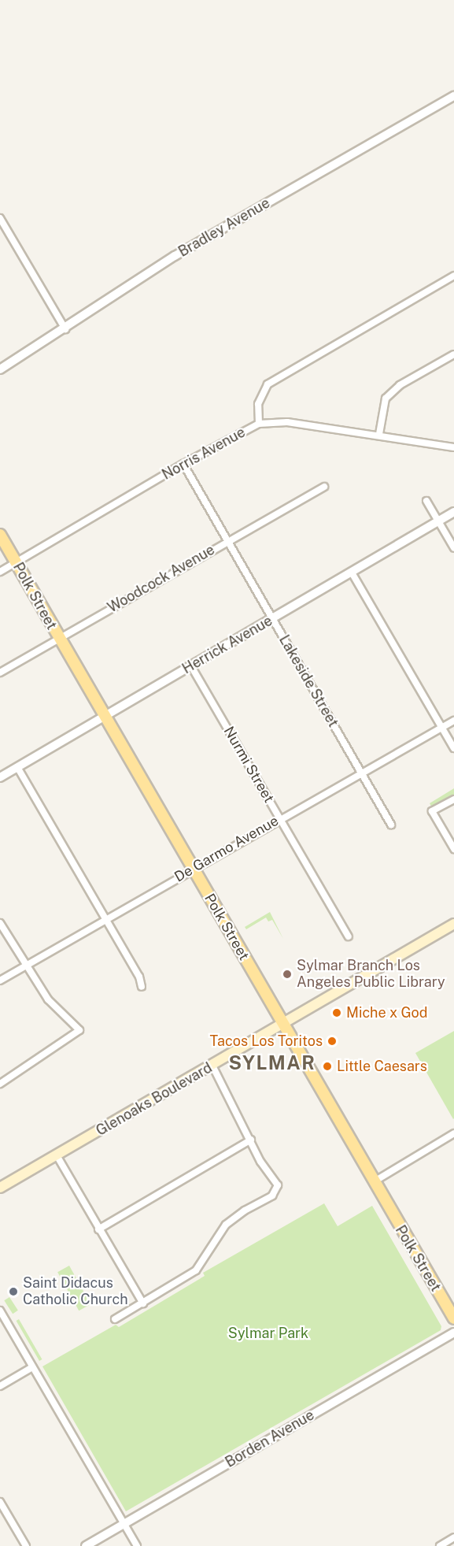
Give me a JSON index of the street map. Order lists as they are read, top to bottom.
{
  "streets": {
    "main road": ["Polk Street", "Glenoaks Boulevard"],
    "street": [
      "Bradley Avenue",
      "Norris Avenue",
      "Woodcock Avenue",
      "Herrick Avenue",
      "Lakeside Street",
      "Nurmi Street",
      "De Garmo Avenue",
      "Borden Avenue"
    ]
  },
  "crossings": [
    ["Norris Avenue", "Polk Street"],
    ["Norris Avenue", "Lakeside Street"],
    ["Woodcock Avenue", "Polk Street"],
    ["Woodcock Avenue", "Lakeside Street"],
    ["Polk Street", "Herrick Avenue"],
    ["Polk Street", "De Garmo Avenue"],
    ["Polk Street", "Glenoaks Boulevard"],
    ["Herrick Avenue", "Lakeside Street"],
    ["Herrick Avenue", "Nurmi Street"],
    ["Lakeside Street", "De Garmo Avenue"],
    ["Nurmi Street", "De Garmo Avenue"]
  ],
  "districts": ["SYLMAR"],
  "parks": ["Sylmar Park"],
  "places": [
    "Sylmar Branch Los Angeles Public Library",
    "Miche x God",
    "Tacos Los Toritos",
    "Little Caesars",
    "Saint Didacus Catholic Church"
  ]
}
